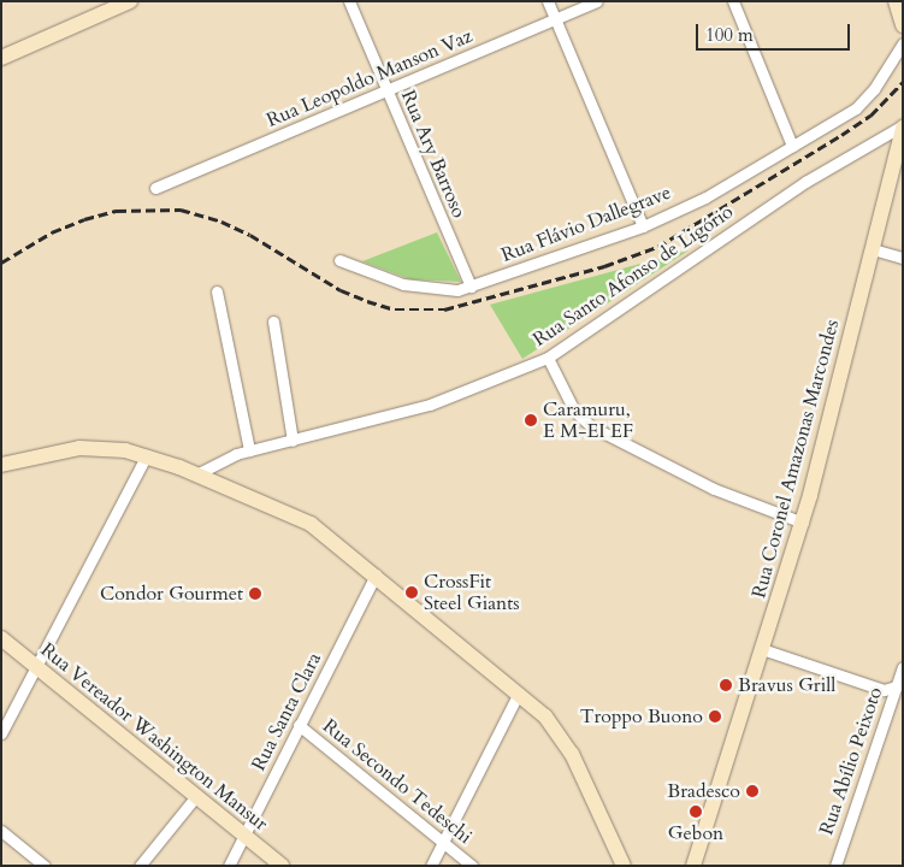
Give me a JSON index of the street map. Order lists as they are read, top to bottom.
{
  "streets": {
    "main road": ["Rua Coronel Amazonas Marcondes", "Rua Vereador Washington Mansur"],
    "street": [
      "Rua Leopoldo Manson Vaz",
      "Rua Ary Barroso",
      "Rua Flávio Dallegrave",
      "Rua Santo Afonso de Ligório",
      "Rua Santa Clara",
      "Rua Abílio Peixoto",
      "Rua Secondo Tedeschi"
    ]
  },
  "crossings": [
    ["Rua Leopoldo Manson Vaz", "Rua Ary Barroso"],
    ["Rua Ary Barroso", "Rua Flávio Dallegrave"],
    ["Rua Santo Afonso de Ligório", "Rua Coronel Amazonas Marcondes"],
    ["Rua Santa Clara", "Rua Vereador Washington Mansur"],
    ["Rua Santa Clara", "Rua Secondo Tedeschi"]
  ],
  "places": [
    "Caramuru, E M-EI EF",
    "CrossFit Steel Giants",
    "Condor Gourmet",
    "Bravus Grill",
    "Troppo Buono",
    "Bradesco",
    "Gebon"
  ],
  "scale_bar": "100 m"
}
